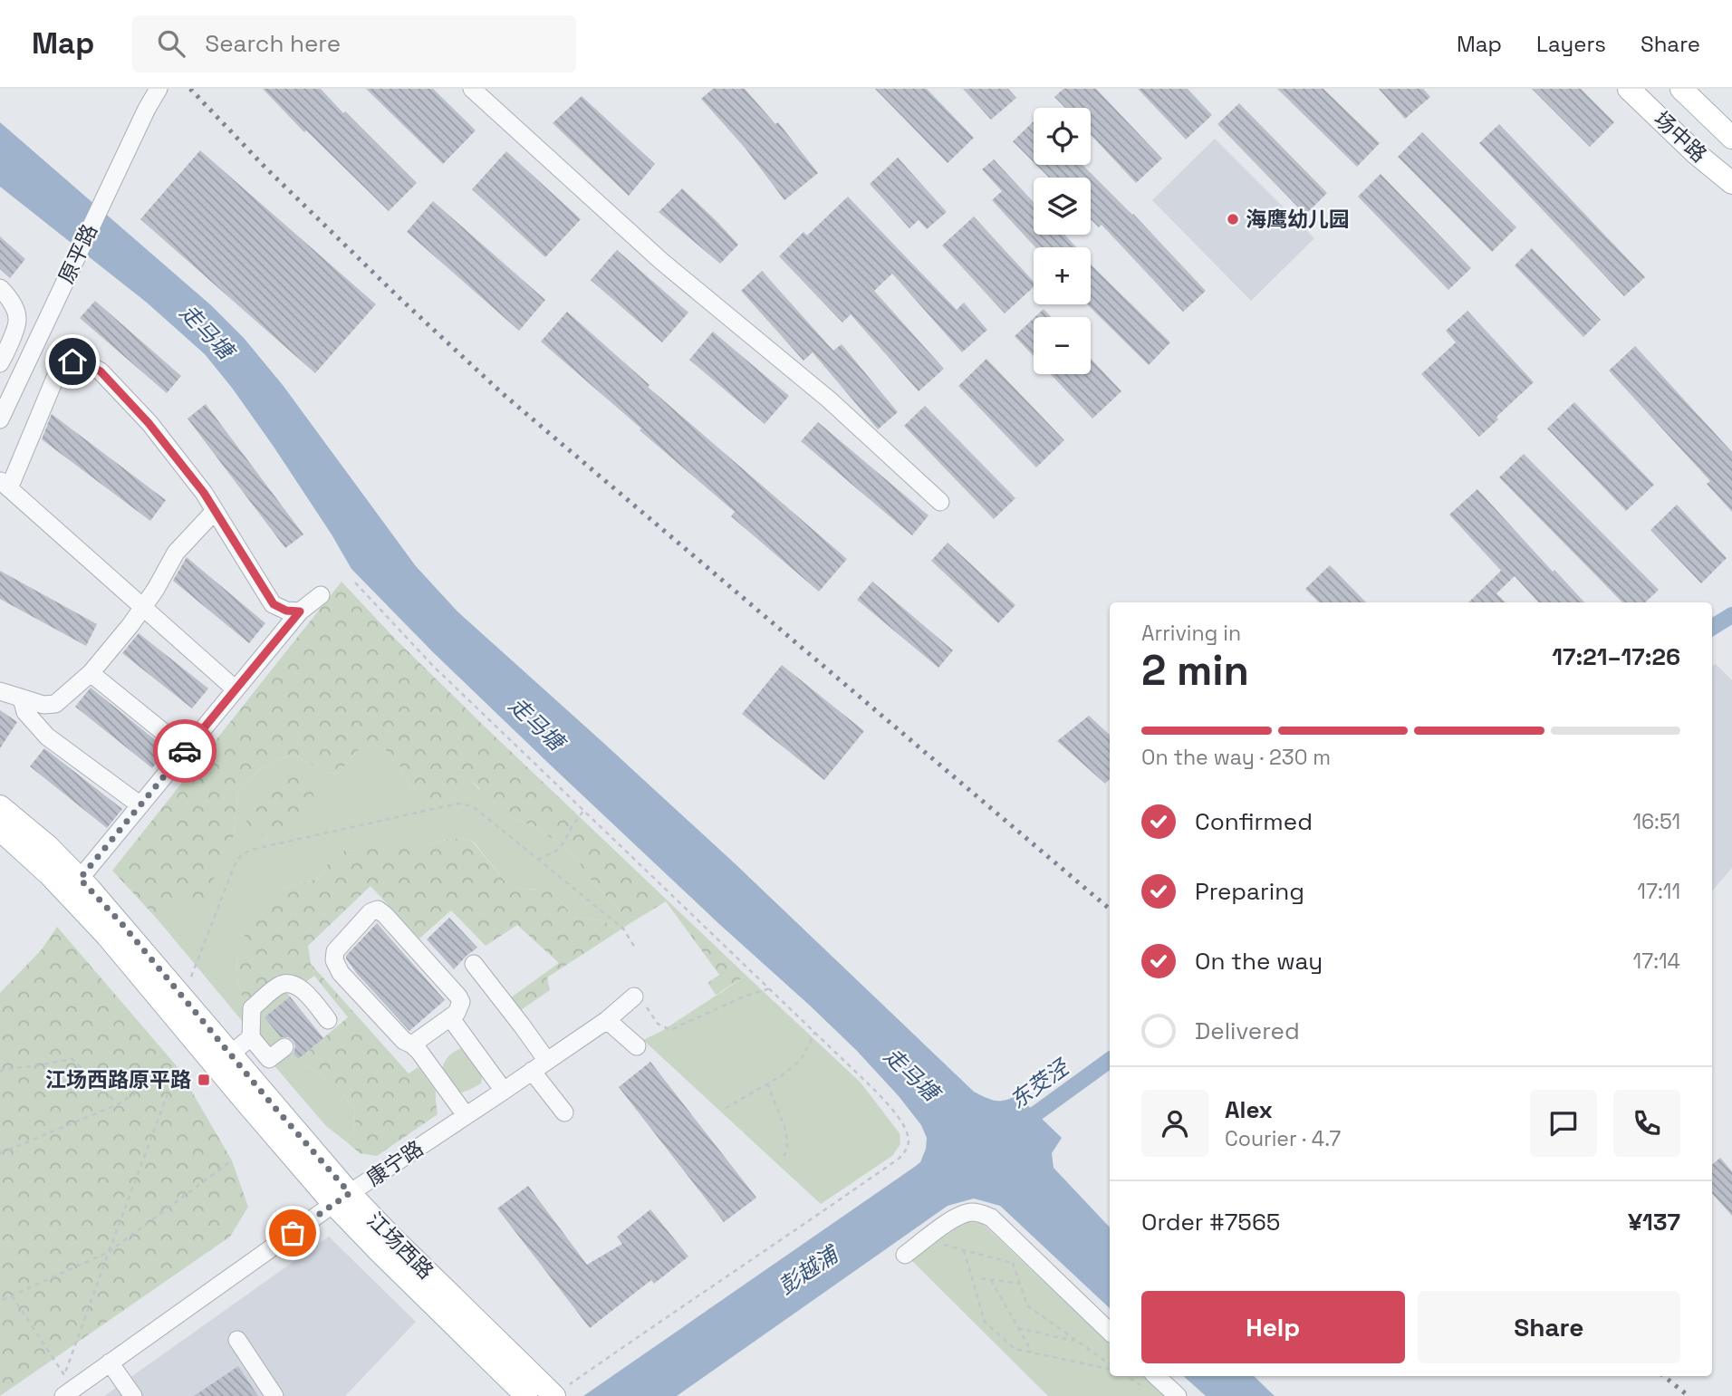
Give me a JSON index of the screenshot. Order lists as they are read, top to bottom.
{
  "streets": {
    "main road": ["场中路", "江场西路"],
    "street": ["原平路", "康宁路"]
  },
  "crossings": [
    ["康宁路", "江场西路"]
  ],
  "water": ["走马塘", "东茭泾", "彭越浦"],
  "places": {
    "other": ["海鹰幼儿园"],
    "transit": ["江场西路原平路"]
  },
  "page": {
    "header": "Map",
    "search": "Search here",
    "nav": ["Map", "Layers", "Share"],
    "map_buttons": ["+", "−"],
    "heading": ["2 min", "Arriving in", "17:21–17:26"],
    "panel": [
      "Alex",
      "Courier · 4.7",
      "Order #7565",
      "¥137"
    ],
    "bar": "On the way · 230 m",
    "list": [
      ["Confirmed", "16:51"],
      ["Preparing", "17:11"],
      ["On the way", "17:14"],
      "Delivered"
    ],
    "buttons": ["Help", "Share"]
  }
}
